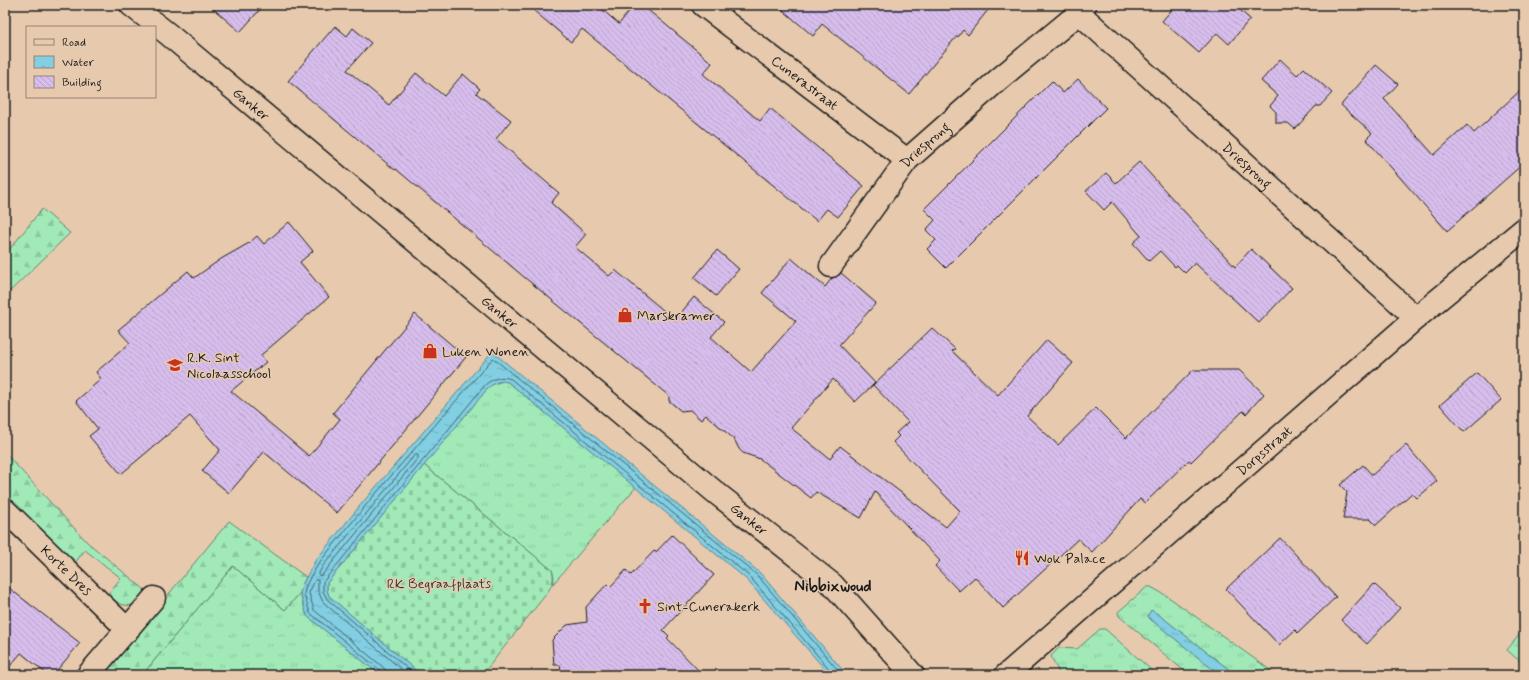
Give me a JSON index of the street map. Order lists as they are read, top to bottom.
{
  "streets": {
    "street": [
      "Cunerastraat",
      "Ganker",
      "Driesprong",
      "Dorpsstraat",
      "Korte Dres"
    ]
  },
  "crossings": [
    ["Cunerastraat", "Driesprong"],
    ["Driesprong", "Dorpsstraat"]
  ],
  "districts": ["Nibbixwoud"],
  "parks": ["RK Begraafplaats"],
  "places": {
    "shop": ["Marskramer", "Luken Wonen"],
    "school or university": ["R.K. Sint Nicolaasschool"],
    "restaurant": ["Wok Palace"],
    "church": ["Sint-Cunerakerk"]
  },
  "legend": ["Road", "Water", "Building"]
}
